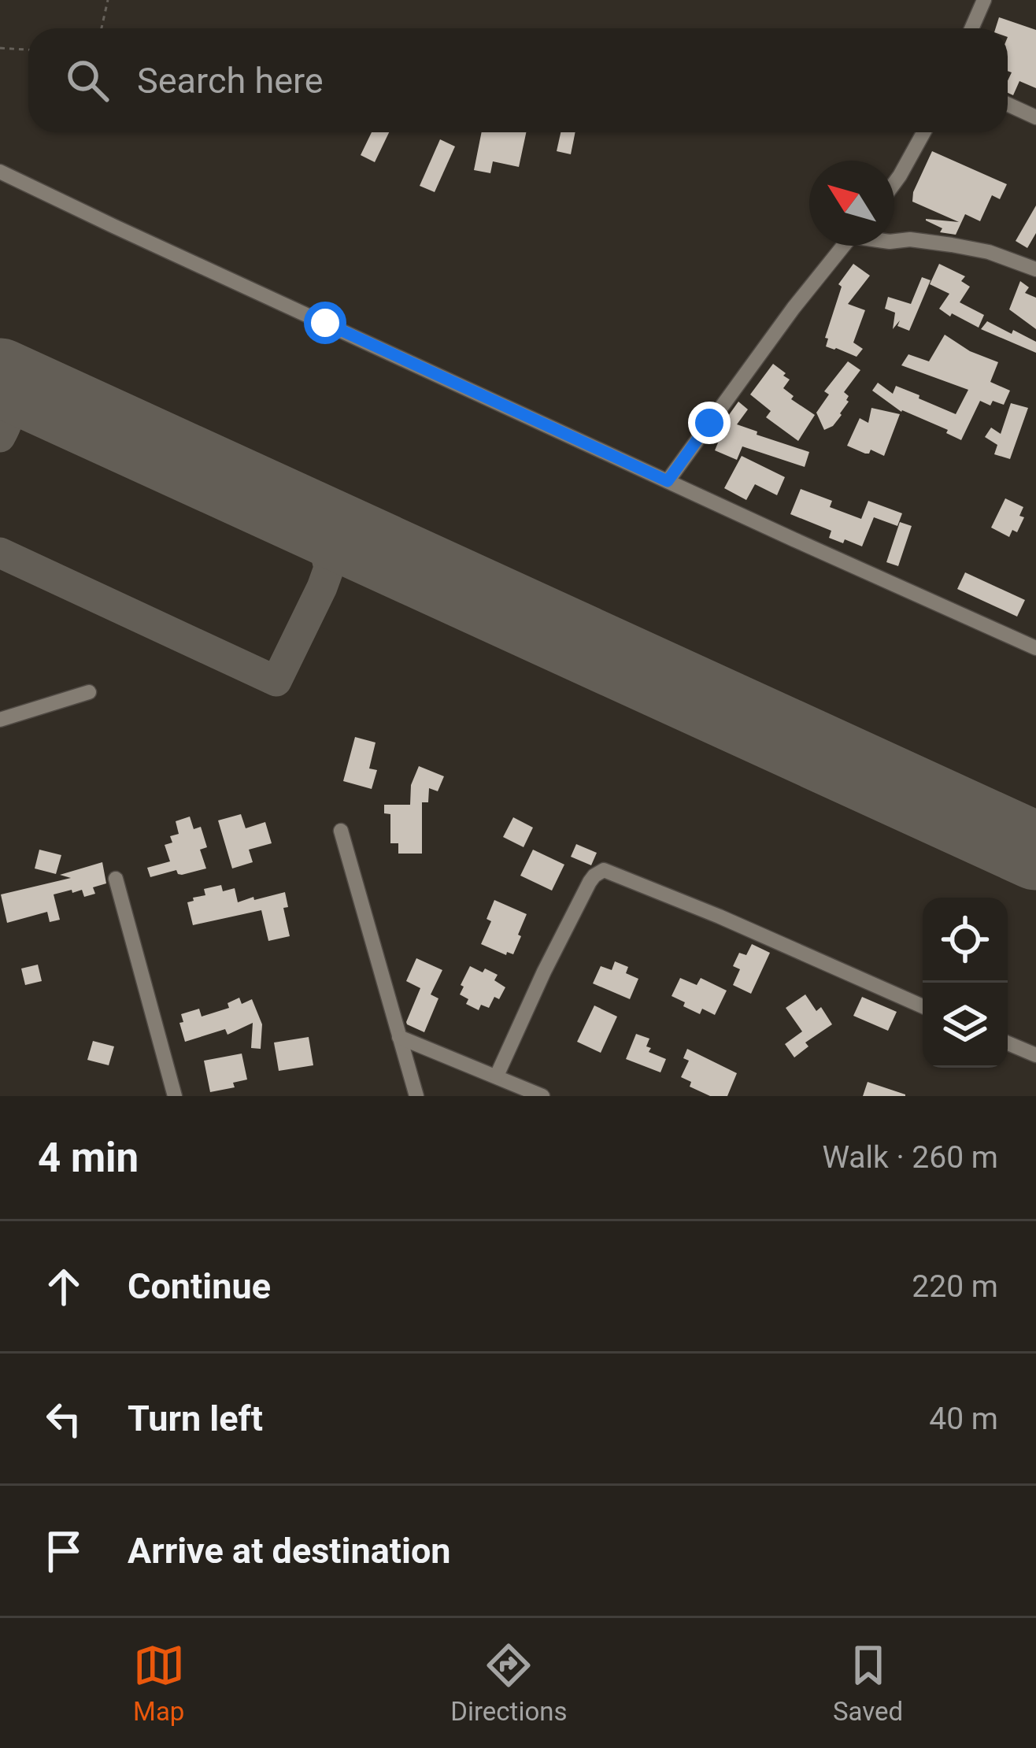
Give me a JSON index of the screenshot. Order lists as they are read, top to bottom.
{
  "north": "top left",
  "page": {
    "search": "Search here",
    "heading": ["4 min", "Walk · 260 m"],
    "list": [
      ["Continue", "220 m"],
      ["Turn left", "40 m"],
      "Arrive at destination"
    ],
    "nav": ["Map", "Directions", "Saved"]
  }
}
